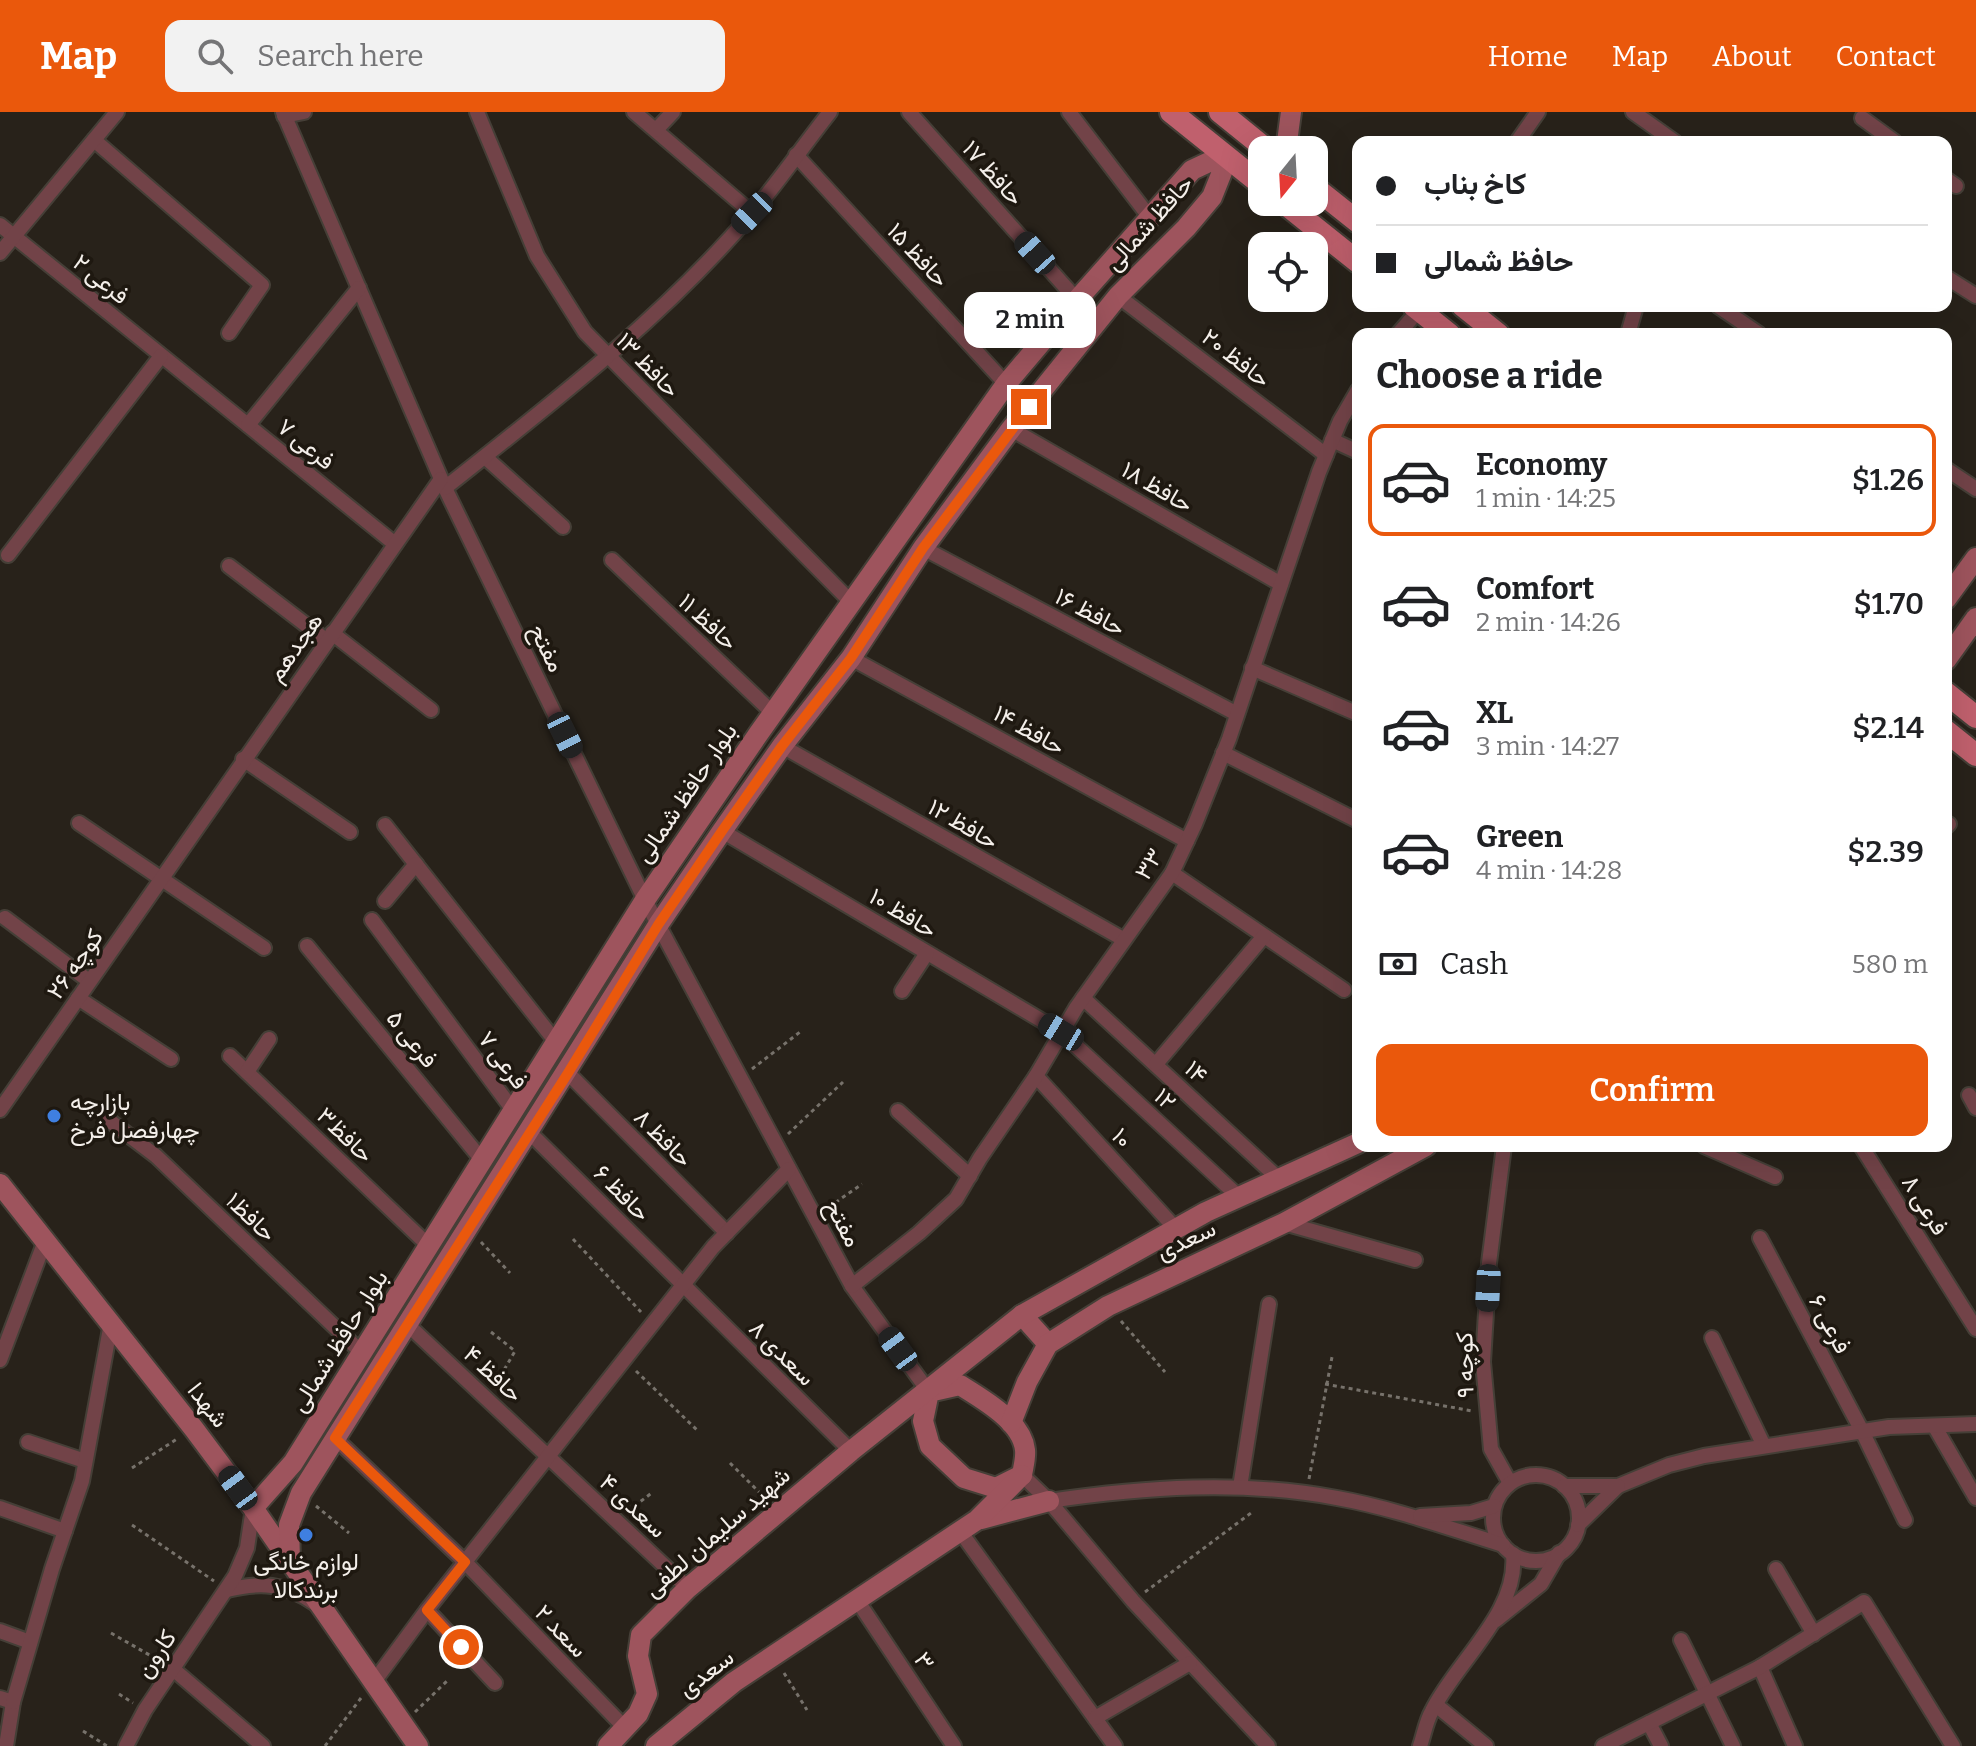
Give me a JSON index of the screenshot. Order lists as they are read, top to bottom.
{
  "streets": {
    "street": [
      "حافظ ۱۷",
      "حافظ شمالی",
      "حافظ ۱۵",
      "فرعی ۲",
      "حافظ ۲۰",
      "حافظ ۱۳",
      "فرعی ۷",
      "حافظ ۱۸",
      "حافظ ۱۶",
      "حافظ ۱۱",
      "هجدهم",
      "مفتح",
      "حافظ ۱۴",
      "بلوار حافظ شمالی",
      "حافظ ۱۲",
      "۳۳",
      "حافظ ۱۰",
      "کوچه ۲۶",
      "فرعی ۵",
      "۱۴",
      "۱۲",
      "حافظ۳",
      "حافظ ۸",
      "۱۰",
      "حافظ ۶",
      "فرعی ۸",
      "حافظ۱",
      "سعدی",
      "فرعی ۶",
      "سعدی ۸",
      "کوچه ۹",
      "حافظ ۴",
      "شهدا",
      "سعدی ۴",
      "شهید سلیمان لطفی",
      "سعد ۲",
      "کارون",
      "۳"
    ]
  },
  "crossings": [
    ["حافظ ۱۷", "بلوار حافظ شمالی"],
    ["حافظ شمالی", "حافظ ۲۰"],
    ["حافظ شمالی", "حافظ ۱۸"],
    ["حافظ شمالی", "حافظ ۱۶"],
    ["حافظ شمالی", "بلوار حافظ شمالی"],
    ["حافظ ۱۵", "هجدهم"],
    ["حافظ ۱۵", "بلوار حافظ شمالی"],
    ["فرعی ۲", "فرعی ۷"],
    ["حافظ ۲۰", "۳۳"],
    ["حافظ ۱۳", "هجدهم"],
    ["حافظ ۱۳", "بلوار حافظ شمالی"],
    ["فرعی ۷", "هجدهم"],
    ["فرعی ۷", "بلوار حافظ شمالی"],
    ["حافظ ۱۸", "۳۳"],
    ["حافظ ۱۶", "بلوار حافظ شمالی"],
    ["حافظ ۱۶", "۳۳"],
    ["حافظ ۱۱", "بلوار حافظ شمالی"],
    ["هجدهم", "مفتح"],
    ["هجدهم", "کوچه ۲۶"],
    ["مفتح", "بلوار حافظ شمالی"],
    ["مفتح", "۳۳"],
    ["مفتح", "سعدی"],
    ["مفتح", "شهید سلیمان لطفی"],
    ["حافظ ۱۴", "بلوار حافظ شمالی"],
    ["حافظ ۱۴", "۳۳"],
    ["بلوار حافظ شمالی", "حافظ ۱۲"],
    ["بلوار حافظ شمالی", "حافظ ۱۰"],
    ["بلوار حافظ شمالی", "فرعی ۵"],
    ["بلوار حافظ شمالی", "حافظ۳"],
    ["بلوار حافظ شمالی", "حافظ ۸"],
    ["بلوار حافظ شمالی", "حافظ ۶"],
    ["بلوار حافظ شمالی", "حافظ۱"],
    ["بلوار حافظ شمالی", "حافظ ۴"],
    ["بلوار حافظ شمالی", "شهدا"],
    ["بلوار حافظ شمالی", "سعد ۲"],
    ["بلوار حافظ شمالی", "کارون"],
    ["حافظ ۱۲", "۳۳"],
    ["۳۳", "حافظ ۱۰"],
    ["۳۳", "۱۴"],
    ["۳۳", "۱۲"],
    ["۳۳", "۱۰"],
    ["حافظ ۱۰", "۱۲"],
    ["۱۴", "سعدی"],
    ["۱۲", "سعدی"],
    ["۱۰", "سعدی"],
    ["حافظ ۶", "سعدی ۸"],
    ["سعدی", "شهید سلیمان لطفی"],
    ["سعدی", "۳"],
    ["سعدی ۸", "شهید سلیمان لطفی"],
    ["حافظ ۴", "سعدی ۴"],
    ["شهدا", "کارون"],
    ["سعدی ۴", "شهید سلیمان لطفی"],
    ["شهید سلیمان لطفی", "سعد ۲"]
  ],
  "places": ["بازارچه چهارفصل فرخ", "لوازم خانگی برندکالا"],
  "north": "bottom",
  "page": {
    "header": "Map",
    "search": "Search here",
    "nav": [
      "Home",
      "Map",
      "About",
      "Contact"
    ],
    "banner": ["کاخ بناب", "حافظ شمالی"],
    "bubble": "2 min",
    "heading": "Choose a ride",
    "list": [
      {
        "name": "Economy",
        "note": "1 min · 14:25",
        "value": "$1.26"
      },
      {
        "name": "Comfort",
        "note": "2 min · 14:26",
        "value": "$1.70"
      },
      {
        "name": "XL",
        "note": "3 min · 14:27",
        "value": "$2.14"
      },
      {
        "name": "Green",
        "note": "4 min · 14:28",
        "value": "$2.39"
      }
    ],
    "pay": ["Cash", "580 m"],
    "buttons": "Confirm"
  }
}
